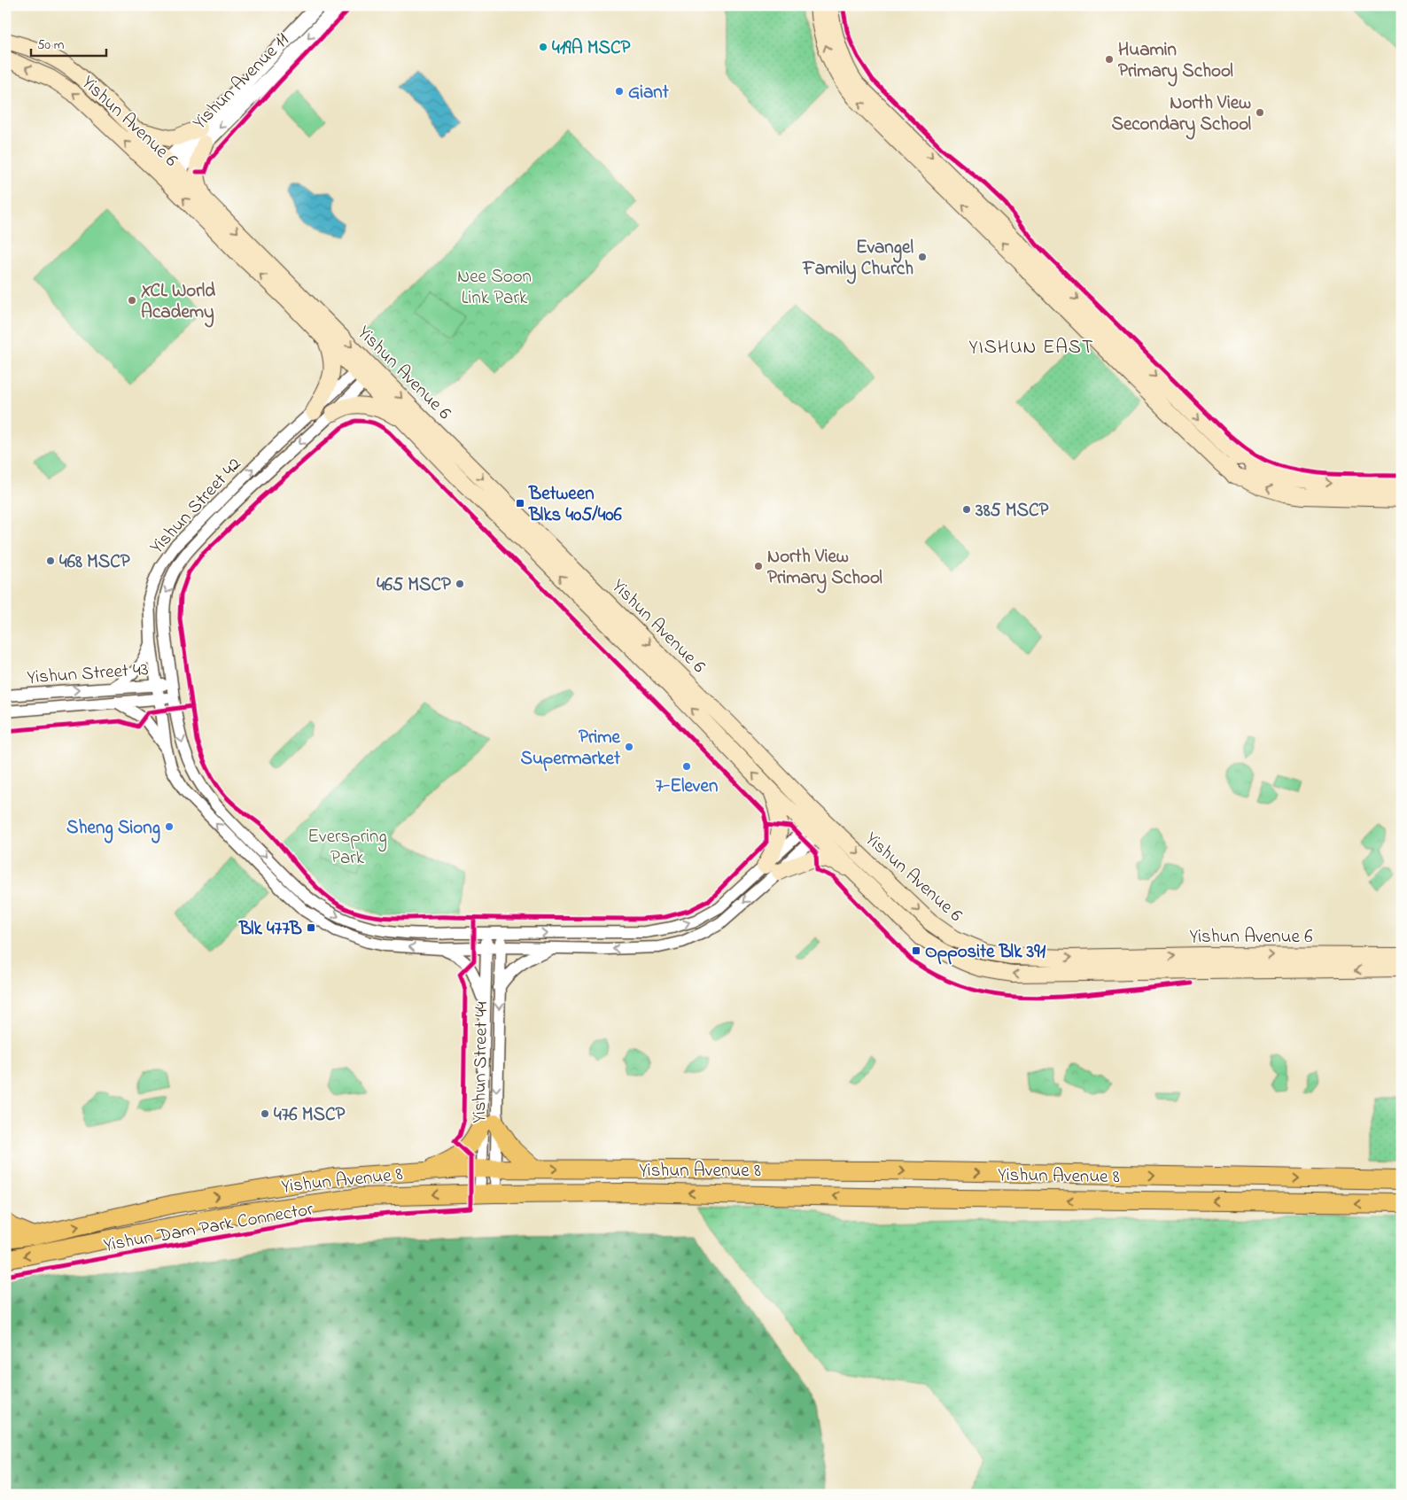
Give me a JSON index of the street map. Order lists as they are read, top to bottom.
{
  "streets": {
    "main road": ["Yishun Avenue 6", "Yishun Avenue 8"],
    "street": [
      "Yishun Avenue 11",
      "Yishun Street 42",
      "Yishun Street 43",
      "Yishun Street 44"
    ],
    "cycle path": ["Yishun Dam Park Connector"]
  },
  "crossings": [
    ["Yishun Avenue 11", "Yishun Avenue 6"],
    ["Yishun Avenue 6", "Yishun Street 42"],
    ["Yishun Street 42", "Yishun Street 43"],
    ["Yishun Street 42", "Yishun Street 44"],
    ["Yishun Street 44", "Yishun Avenue 8"]
  ],
  "districts": ["YISHUN EAST"],
  "parks": ["Nee Soon Link Park", "Everspring Park"],
  "places": {
    "other": [
      "419A MSCP",
      "Huamin Primary School",
      "Giant",
      "North View Secondary School",
      "Evangel Family Church",
      "XCL World Academy",
      "385 MSCP",
      "468 MSCP",
      "North View Primary School",
      "465 MSCP",
      "Prime Supermarket",
      "7-Eleven",
      "Sheng Siong",
      "476 MSCP"
    ],
    "transit": ["Between Blks 405/406", "Blk 477B", "Opposite Blk 391"]
  },
  "scale_bar": "50 m"
}
